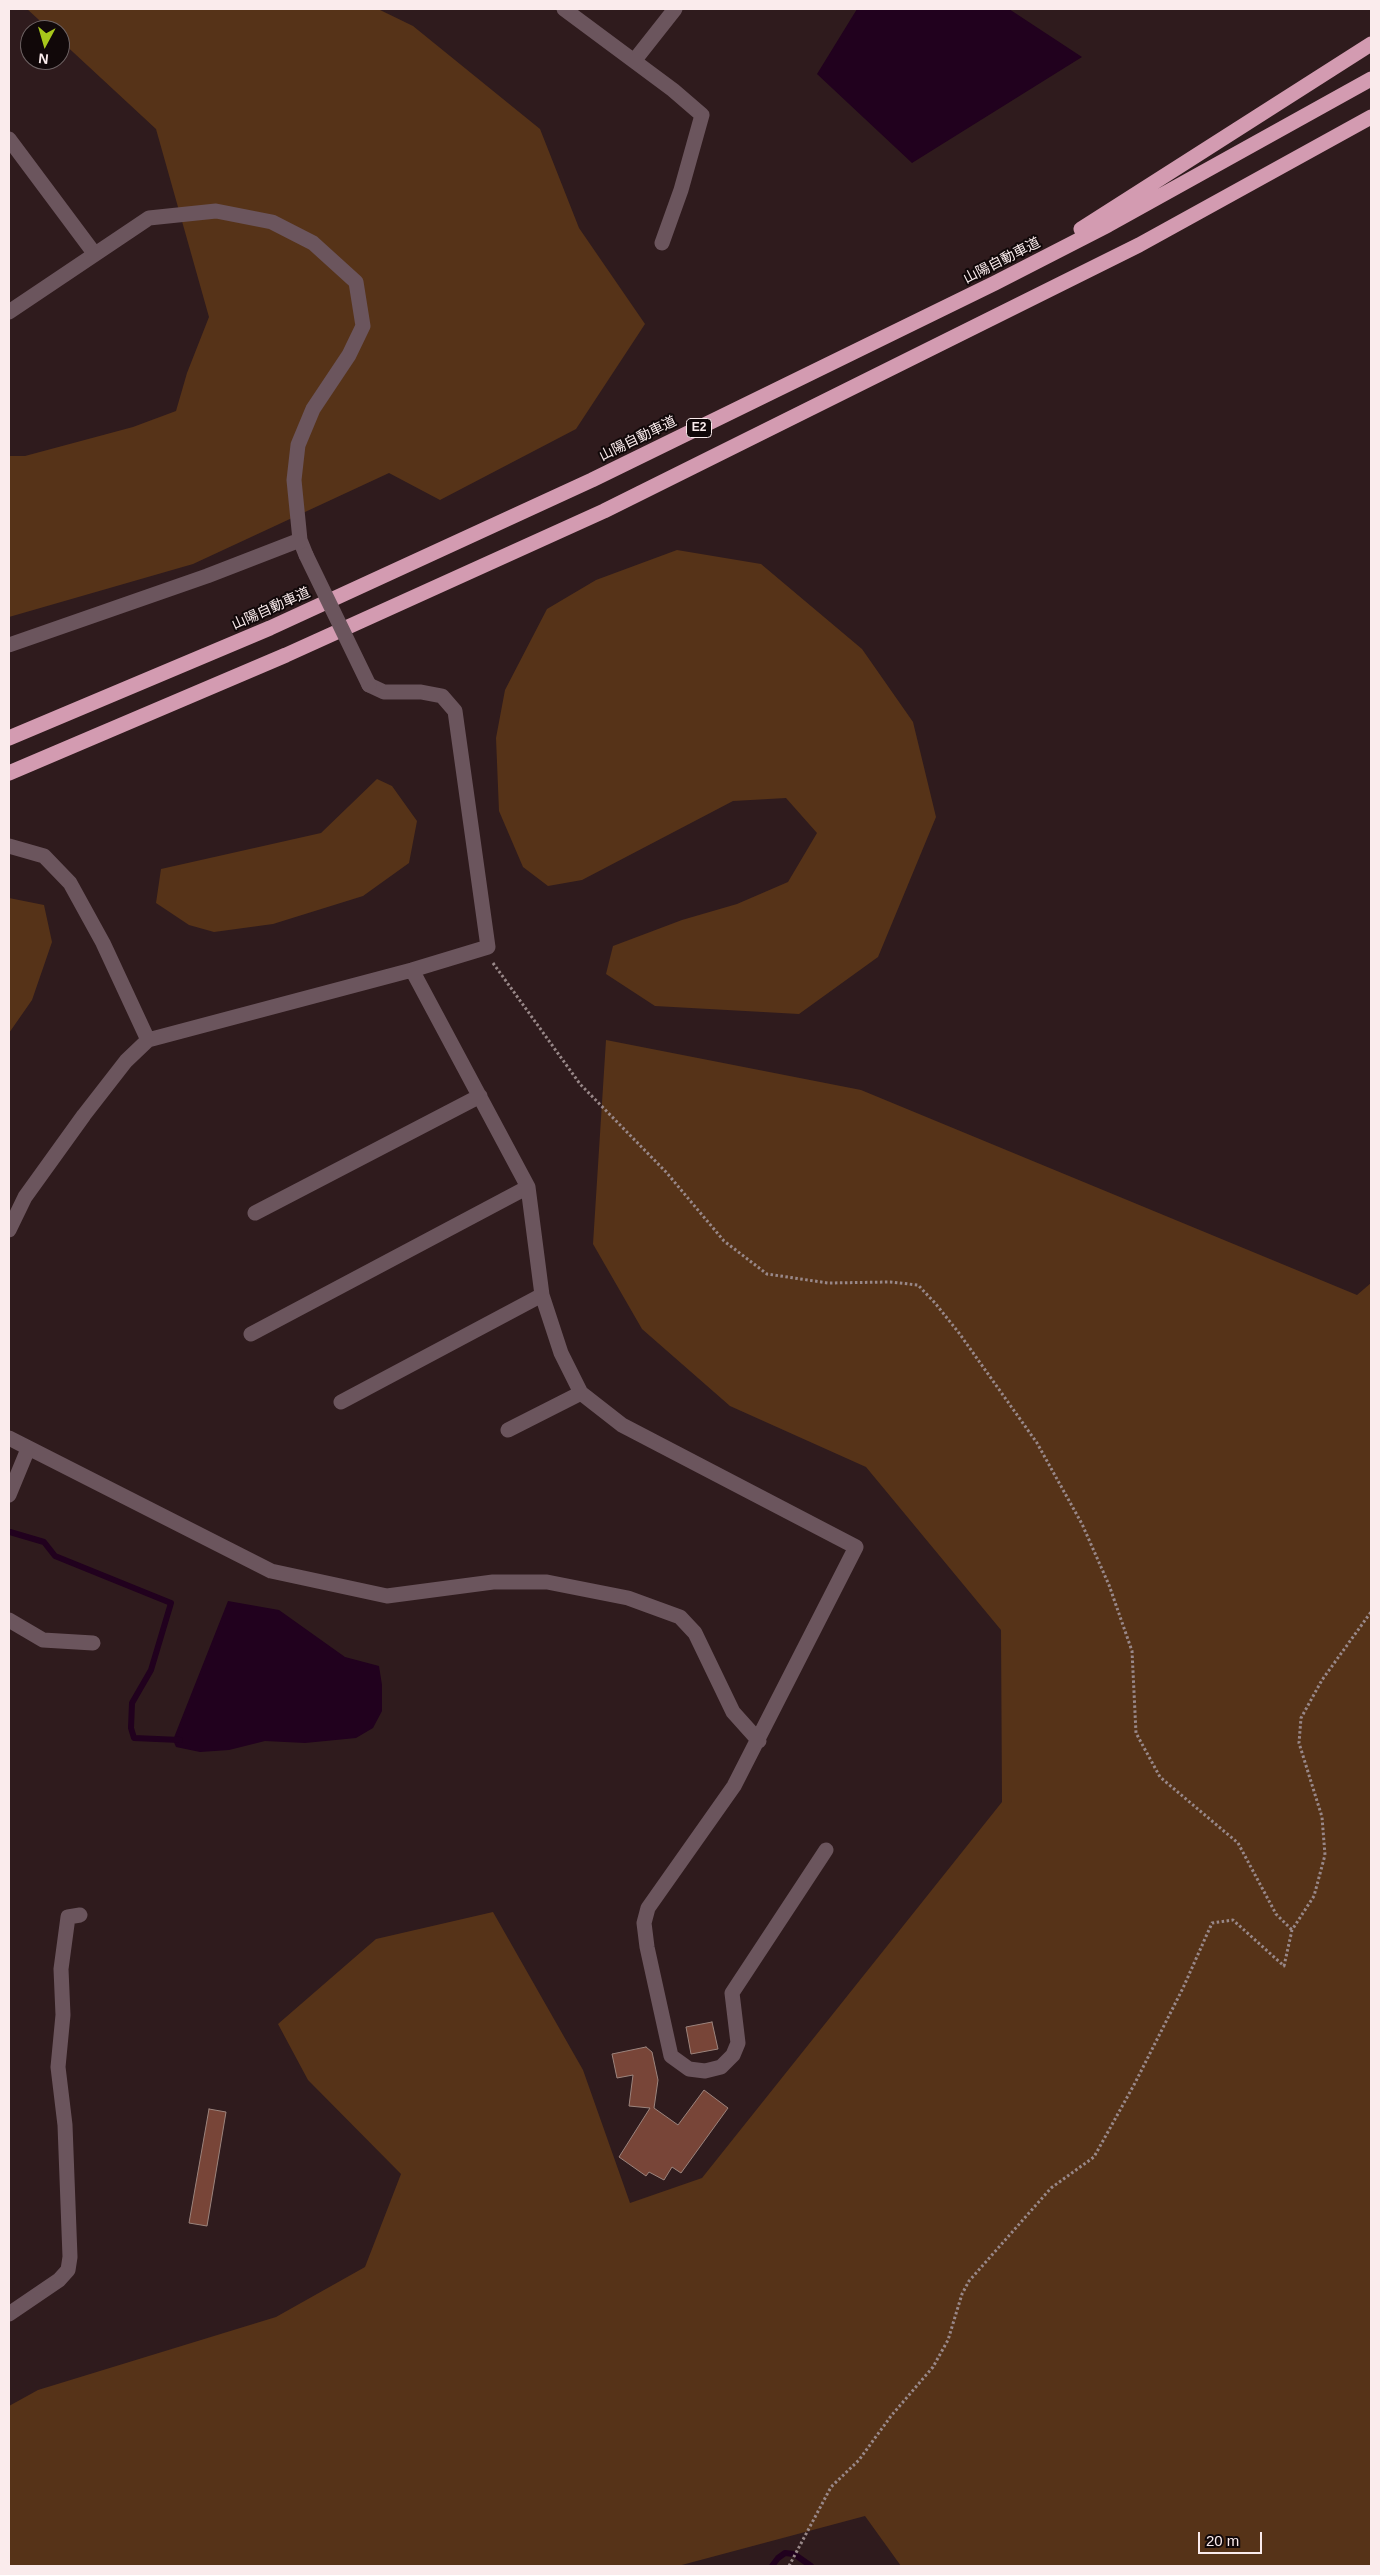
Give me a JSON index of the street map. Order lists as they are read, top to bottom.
{
  "streets": {
    "highway": ["山陽自動車道", "E2"]
  },
  "scale_bar": "20 m",
  "north": "bottom"
}
